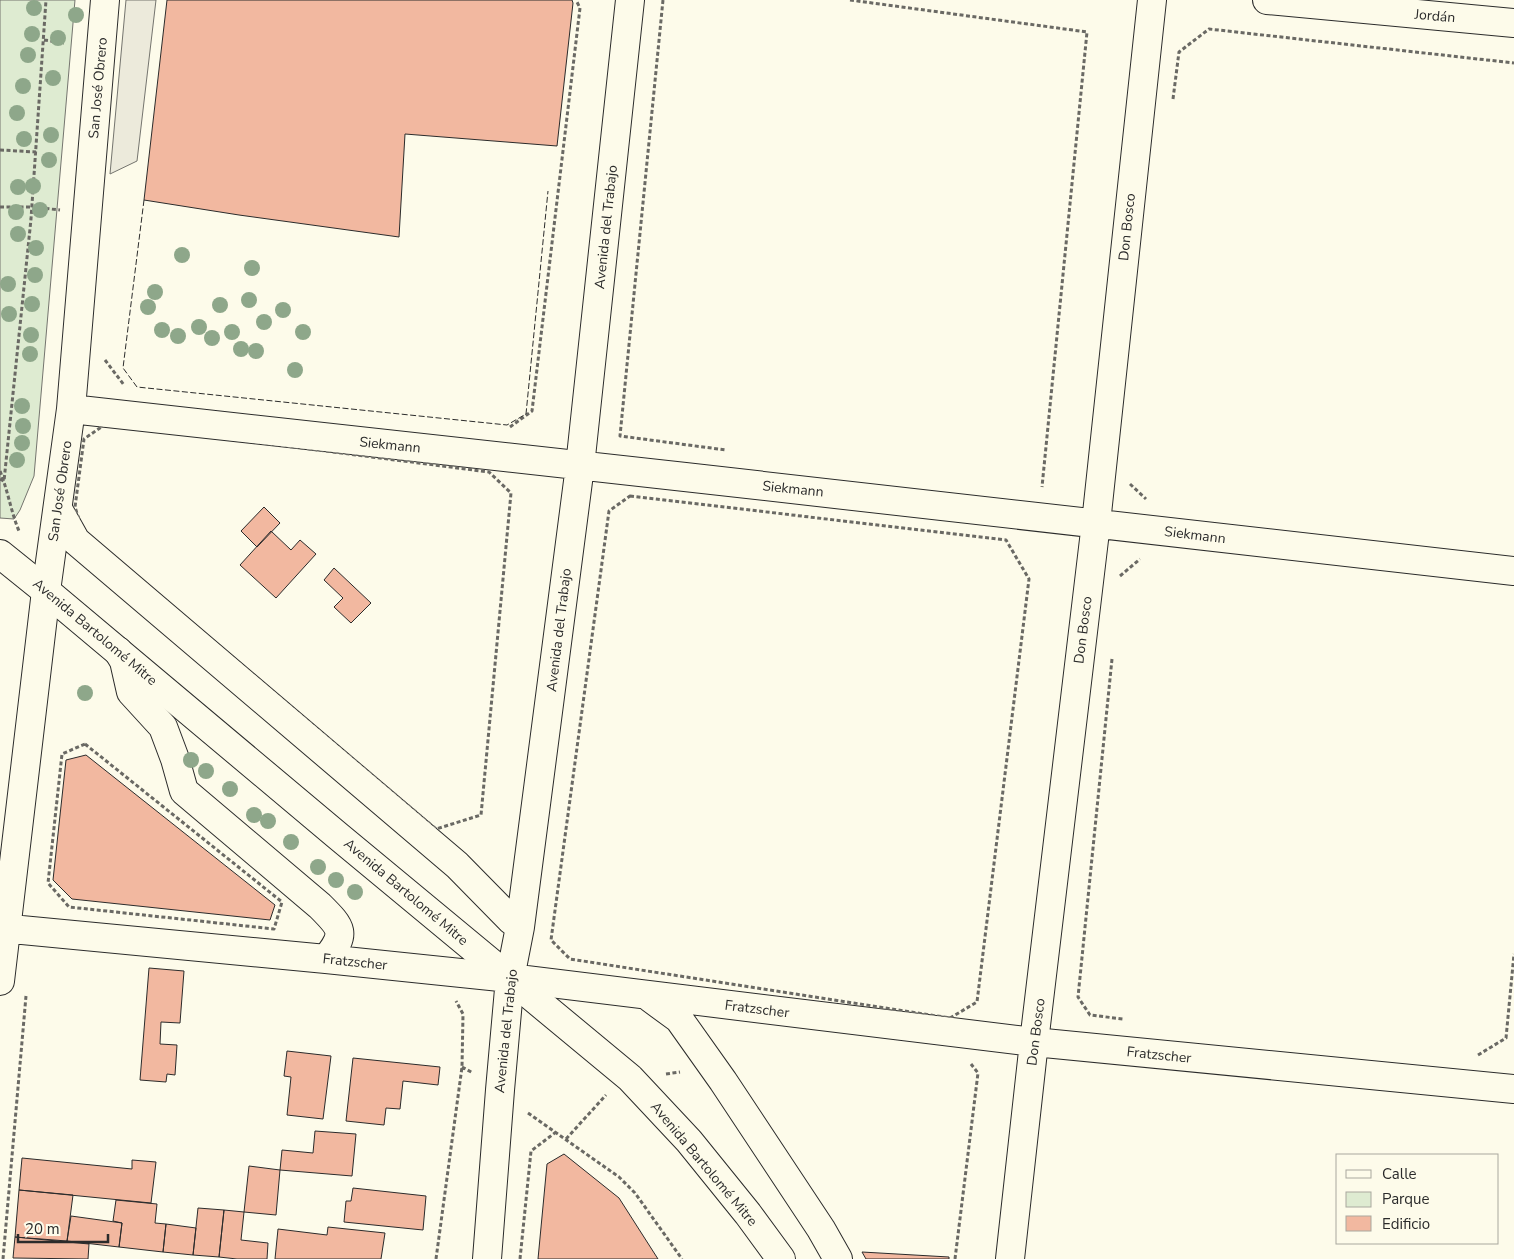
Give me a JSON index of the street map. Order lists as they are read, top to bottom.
{
  "streets": {
    "street": [
      "Jordán",
      "San José Obrero",
      "Avenida del Trabajo",
      "Don Bosco",
      "Siekmann",
      "Avenida Bartolomé Mitre",
      "Fratzscher"
    ]
  },
  "crossings": [
    ["San José Obrero", "Siekmann"],
    ["San José Obrero", "Avenida Bartolomé Mitre"],
    ["San José Obrero", "Fratzscher"],
    ["Avenida del Trabajo", "Siekmann"],
    ["Avenida del Trabajo", "Avenida Bartolomé Mitre"],
    ["Avenida del Trabajo", "Fratzscher"],
    ["Don Bosco", "Siekmann"],
    ["Don Bosco", "Fratzscher"],
    ["Avenida Bartolomé Mitre", "Fratzscher"]
  ],
  "legend": ["Calle", "Parque", "Edificio"],
  "scale_bar": "20 m"
}
